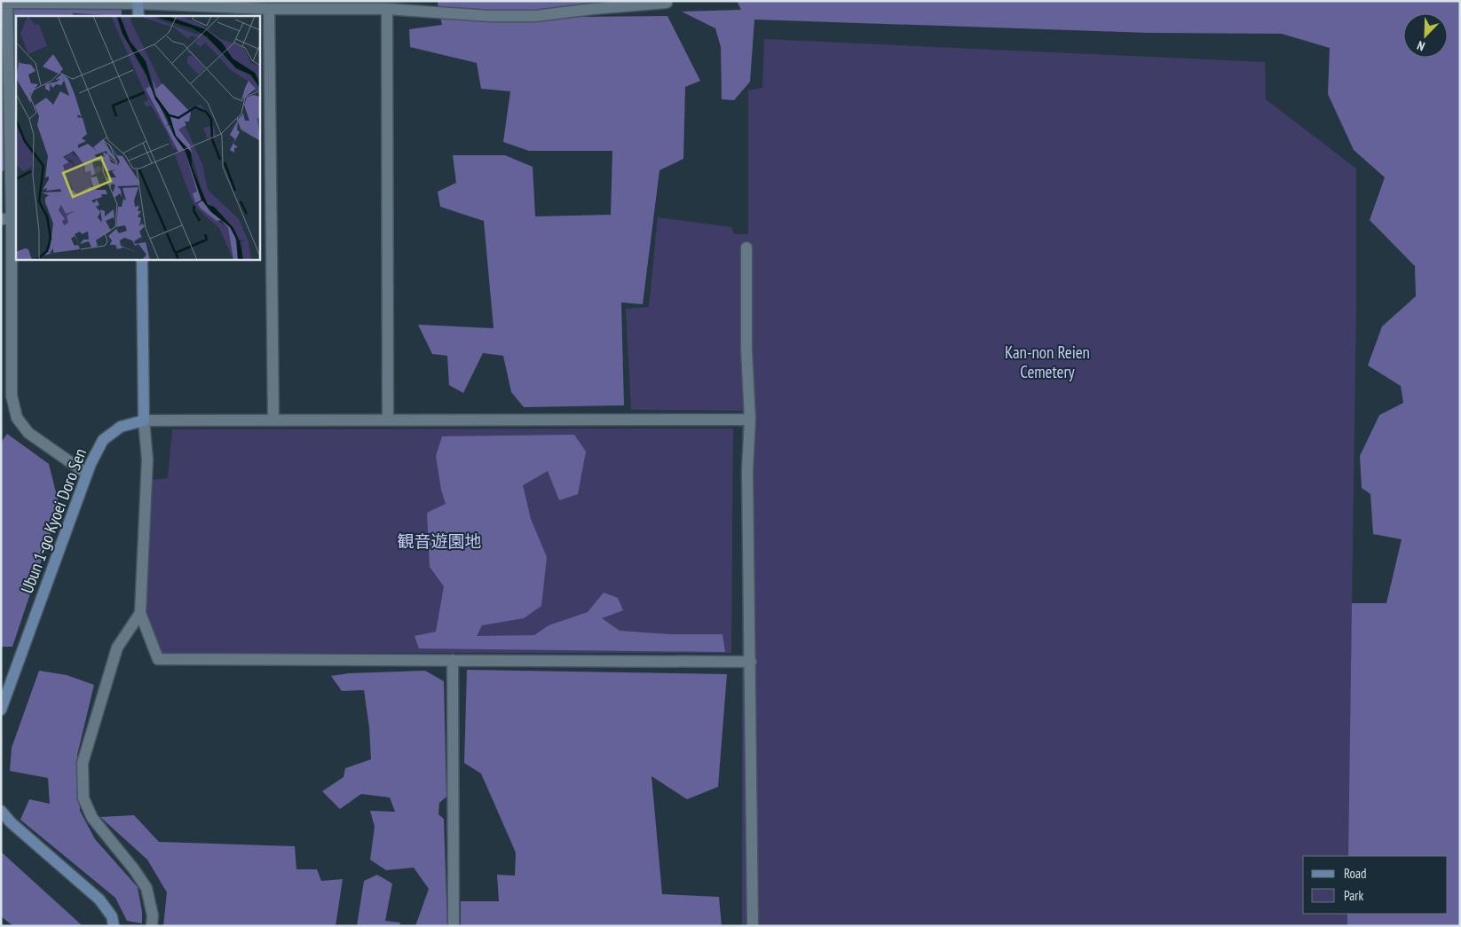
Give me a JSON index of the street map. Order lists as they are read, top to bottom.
{
  "streets": {
    "street": ["Ubun 1-go Kyoei Doro Sen"]
  },
  "parks": ["Kan-non Reien Cemetery", "観音遊園地"],
  "legend": ["Road", "Park"],
  "north": "bottom left"
}
